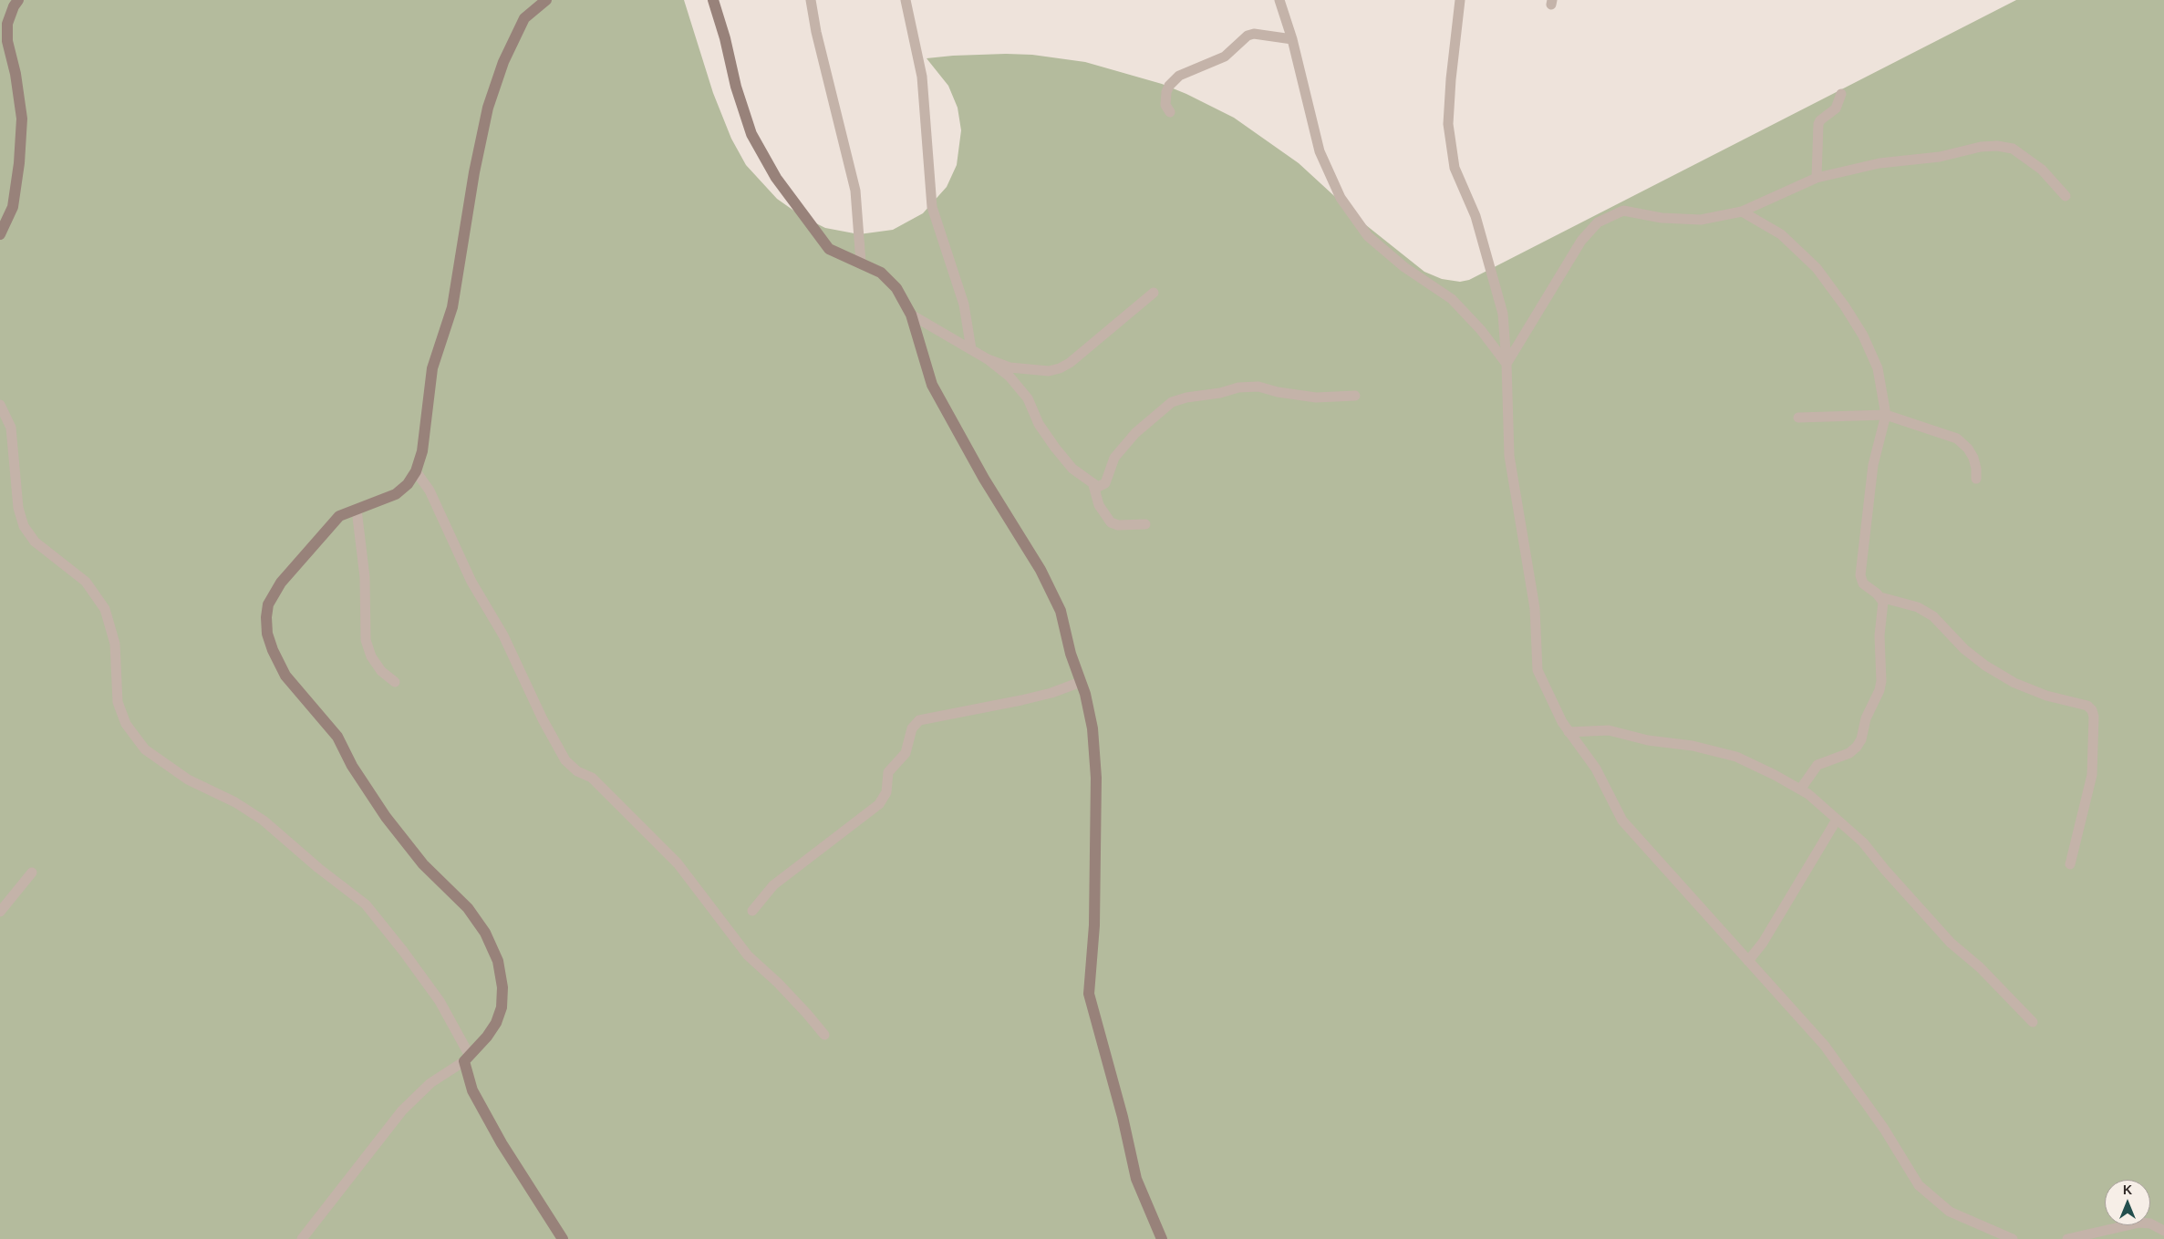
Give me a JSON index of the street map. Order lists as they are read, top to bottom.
{
  "north": "top"
}
